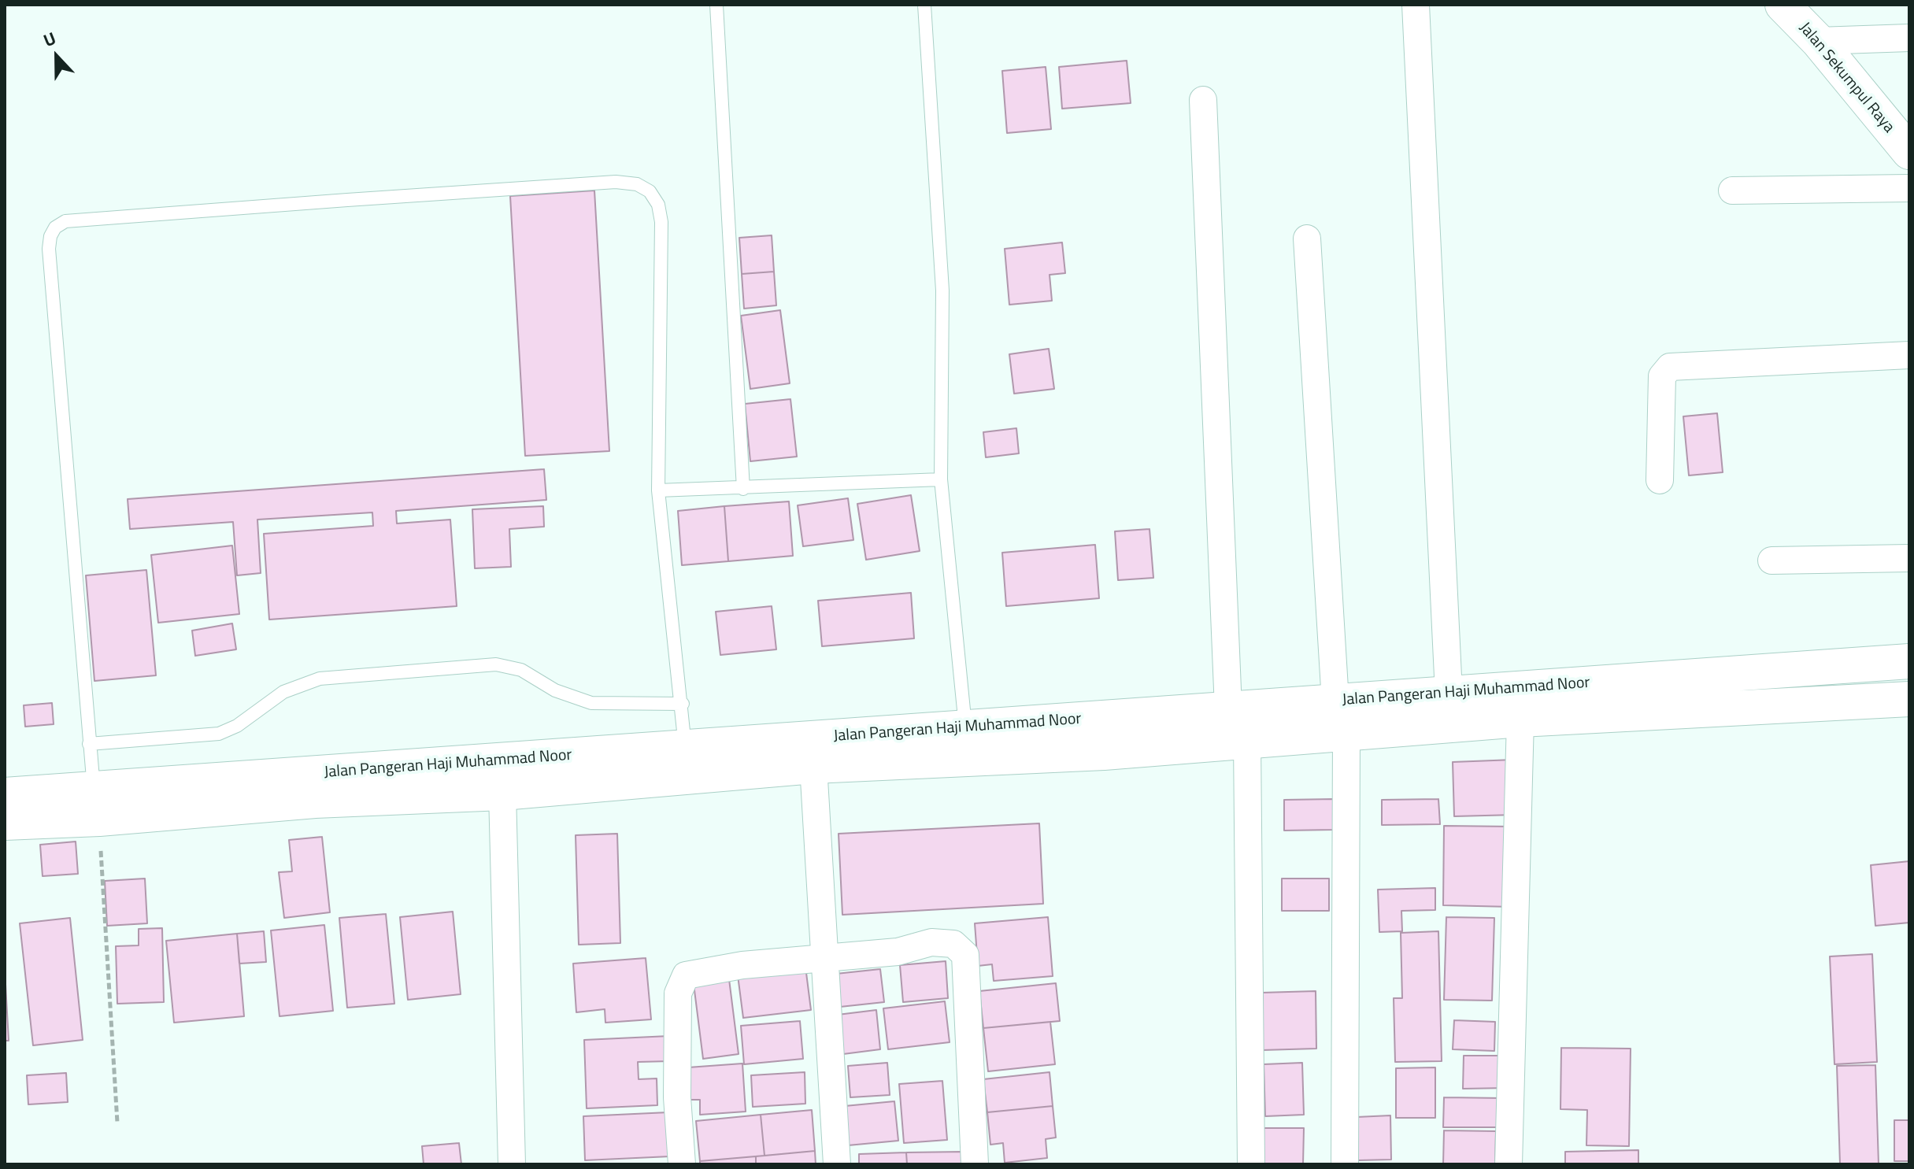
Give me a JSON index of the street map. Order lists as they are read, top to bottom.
{
  "streets": {
    "main road": ["Jalan Sekumpul Raya", "Jalan Pangeran Haji Muhammad Noor"]
  },
  "north": "top"
}
